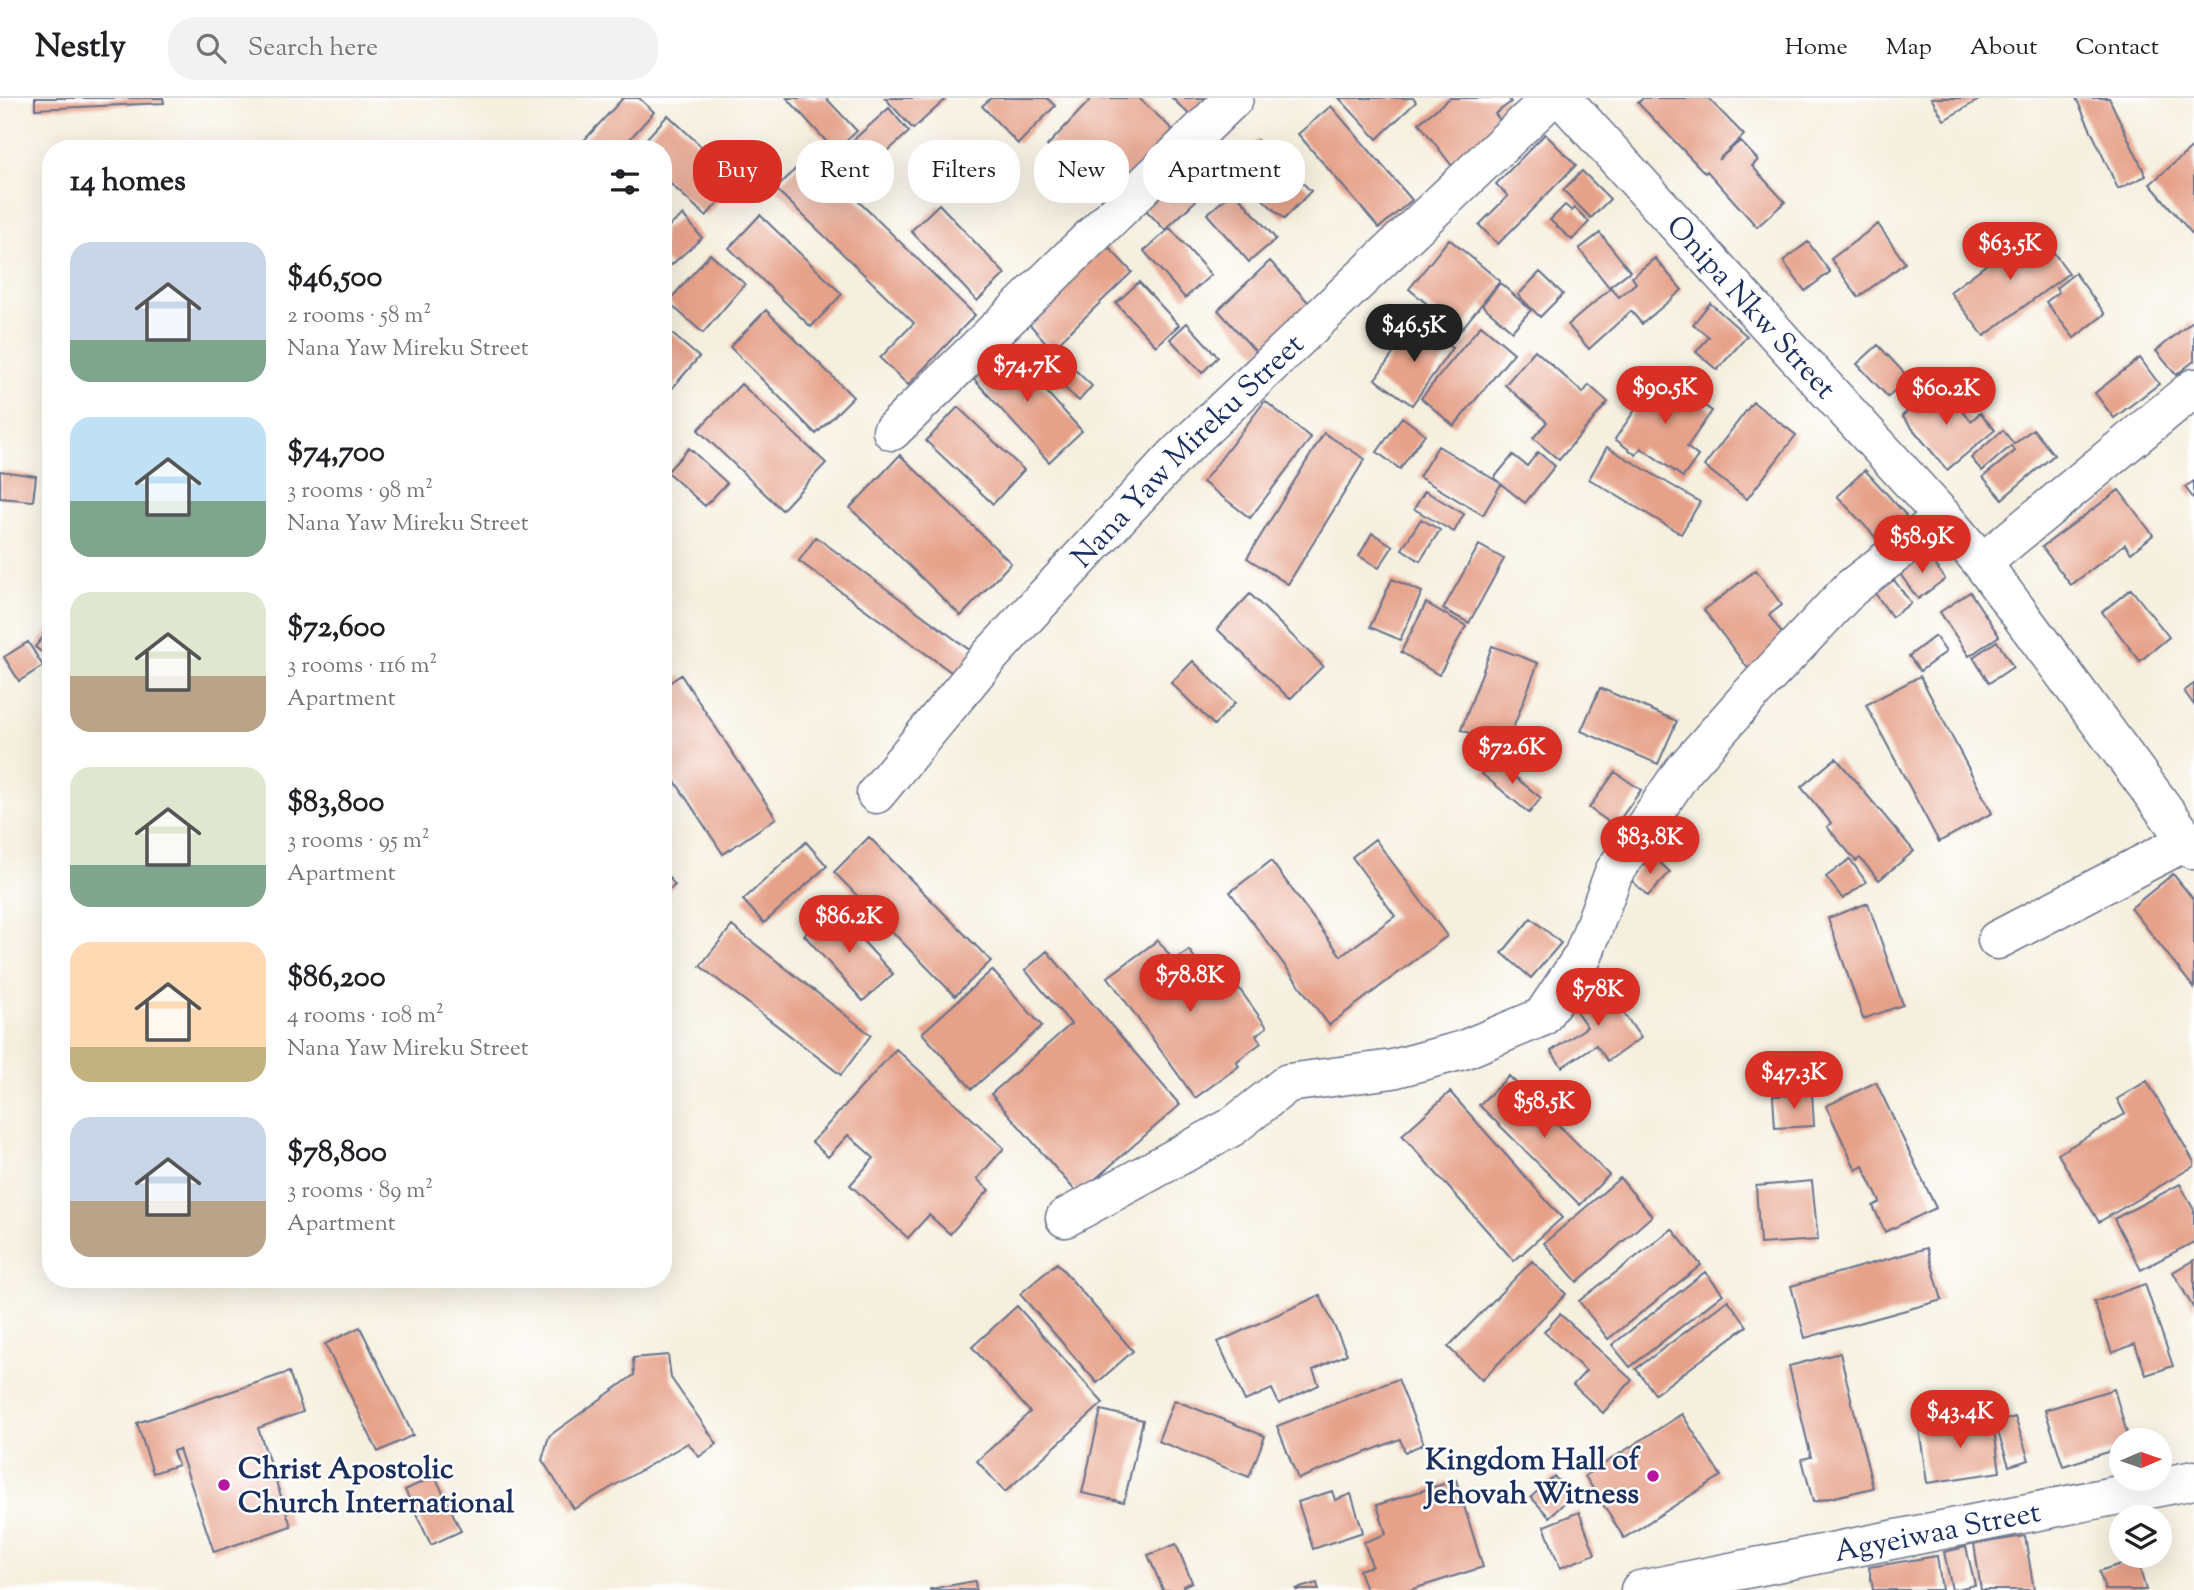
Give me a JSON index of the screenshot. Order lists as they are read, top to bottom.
{
  "streets": {
    "street": ["Onipa Nkw Street", "Nana Yaw Mireku Street", "Agyeiwaa Street"]
  },
  "places": ["Kingdom Hall of Jehovah Witness", "Christ Apostolic Church International"],
  "north": "right",
  "page": {
    "header": "Nestly",
    "search": "Search here",
    "nav": [
      "Home",
      "Map",
      "About",
      "Contact"
    ],
    "chip": [
      "Buy",
      "Rent",
      "Filters",
      "New",
      "Apartment"
    ],
    "heading": "14 homes",
    "price": [
      "$63.5K",
      "$46.5K",
      "$74.7K",
      "$90.5K",
      "$60.2K",
      "$58.9K",
      "$72.6K",
      "$83.8K",
      "$86.2K",
      "$78.8K",
      "$78K",
      "$47.3K",
      "$58.5K",
      "$43.4K"
    ],
    "list": [
      {
        "name": "$46,500",
        "note": "2 rooms · 58 m² · Nana Yaw Mireku Street"
      },
      {
        "name": "$74,700",
        "note": "3 rooms · 98 m² · Nana Yaw Mireku Street"
      },
      {
        "name": "$72,600",
        "note": "3 rooms · 116 m² · Apartment"
      },
      {
        "name": "$83,800",
        "note": "3 rooms · 95 m² · Apartment"
      },
      {
        "name": "$86,200",
        "note": "4 rooms · 108 m² · Nana Yaw Mireku Street"
      },
      {
        "name": "$78,800",
        "note": "3 rooms · 89 m² · Apartment"
      }
    ]
  }
}
